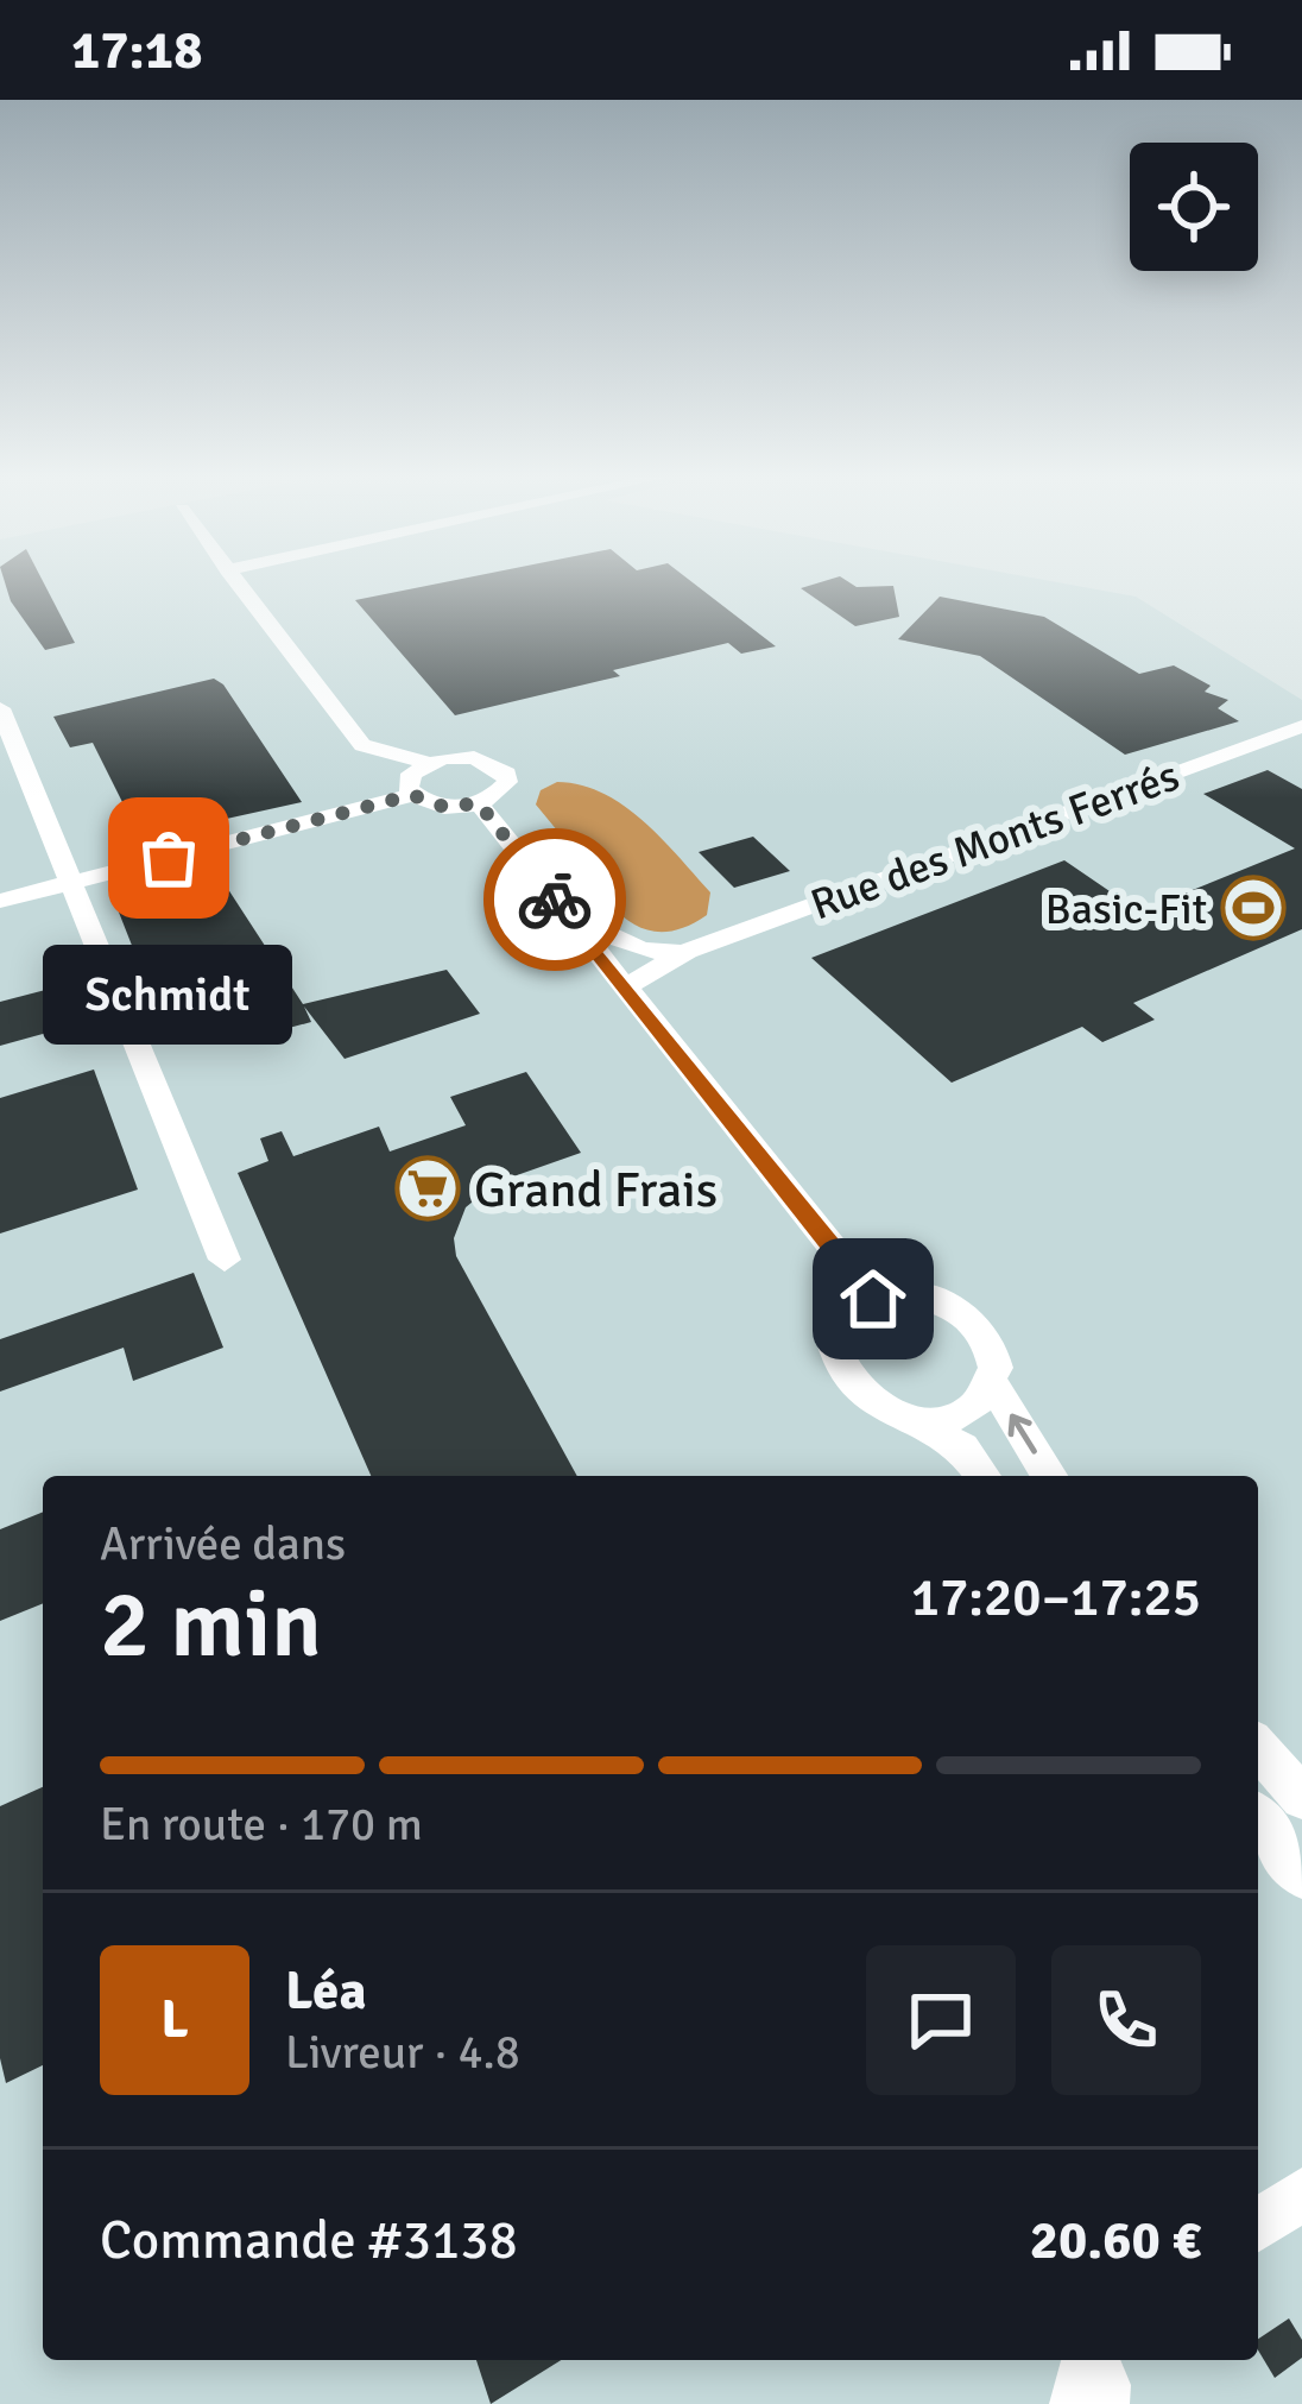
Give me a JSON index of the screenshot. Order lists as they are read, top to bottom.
{
  "streets": {
    "street": ["Rue des Monts Ferrés"]
  },
  "places": {
    "other": ["Schmidt"],
    "sports": ["Basic-Fit"],
    "supermarket": ["Grand Frais"]
  },
  "page": {
    "status": "17:18",
    "bubble": "Schmidt",
    "heading": ["2 min", "Arrivée dans", "17:20–17:25"],
    "panel": [
      "Léa",
      "Livreur · 4.8",
      "Commande #3138",
      "20.60 €"
    ],
    "bar": "En route · 170 m",
    "round": "L"
  }
}
